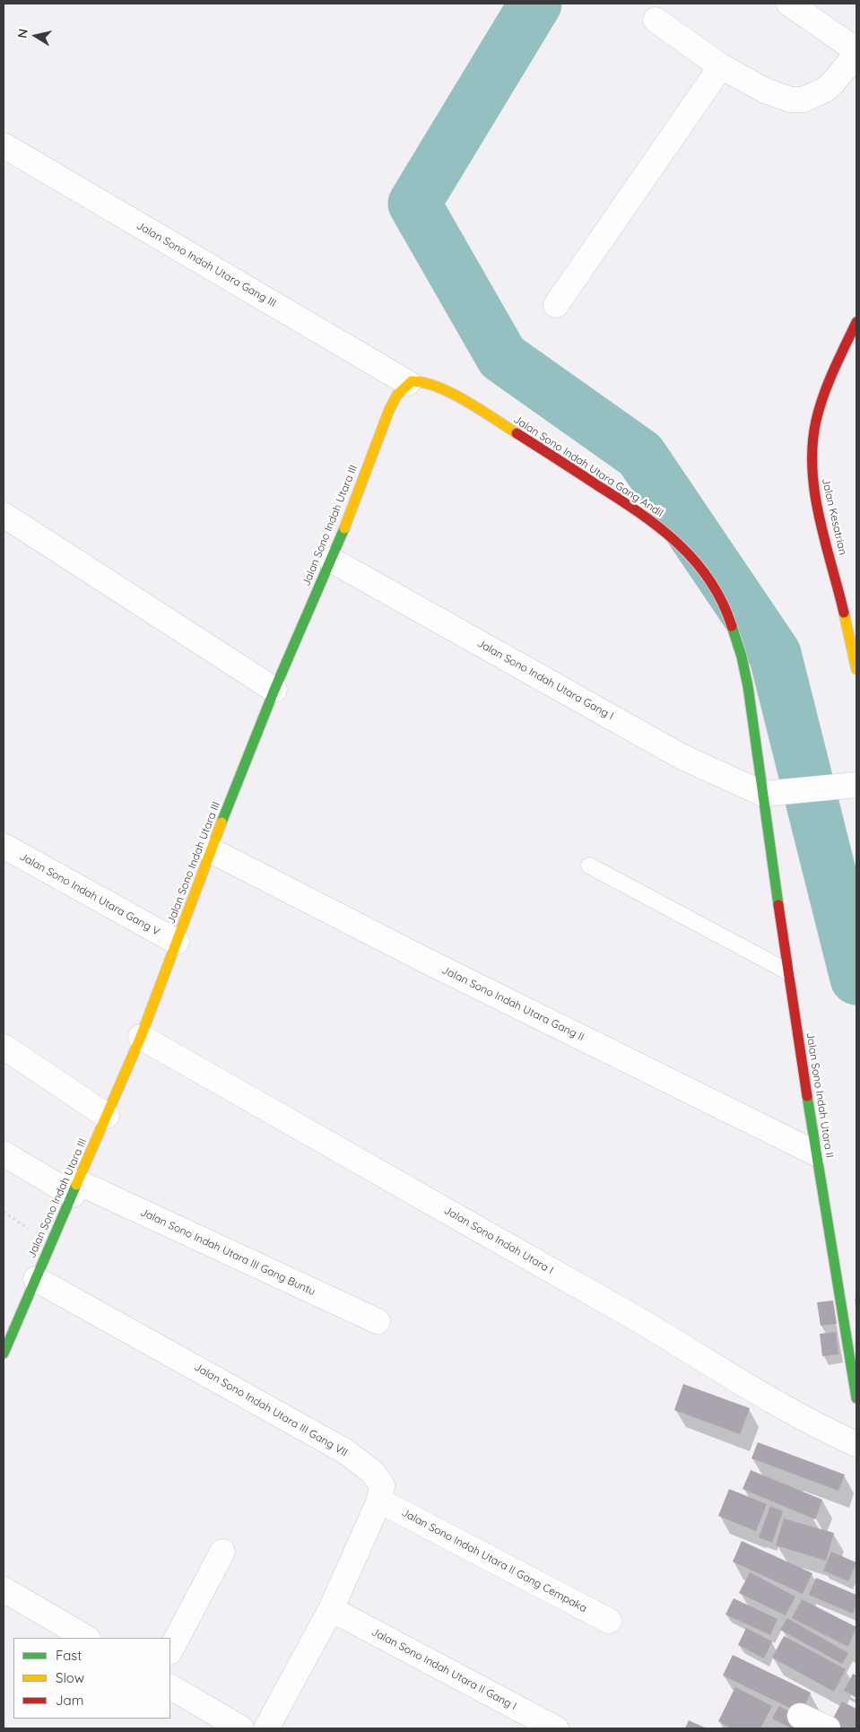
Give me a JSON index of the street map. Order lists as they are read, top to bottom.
{
  "streets": {
    "street": [
      "Jalan Sono Indah Utara Gang III",
      "Jalan Sono Indah Utara Gang Andil",
      "Jalan Kesatrian",
      "Jalan Sono Indah Utara III",
      "Jalan Sono Indah Utara Gang I",
      "Jalan Sono Indah Utara Gang V",
      "Jalan Sono Indah Utara Gang II",
      "Jalan Sono Indah Utara II",
      "Jalan Sono Indah Utara I",
      "Jalan Sono Indah Utara III Gang Buntu",
      "Jalan Sono Indah Utara III Gang VII",
      "Jalan Sono Indah Utara II Gang Cempaka",
      "Jalan Sono Indah Utara II Gang I"
    ]
  },
  "crossings": [
    ["Jalan Sono Indah Utara Gang III", "Jalan Sono Indah Utara Gang Andil"],
    ["Jalan Sono Indah Utara Gang III", "Jalan Sono Indah Utara III"],
    ["Jalan Sono Indah Utara Gang Andil", "Jalan Sono Indah Utara III"],
    ["Jalan Sono Indah Utara Gang Andil", "Jalan Sono Indah Utara Gang I"],
    ["Jalan Sono Indah Utara Gang Andil", "Jalan Sono Indah Utara II"],
    ["Jalan Sono Indah Utara III", "Jalan Sono Indah Utara Gang I"],
    ["Jalan Sono Indah Utara III", "Jalan Sono Indah Utara Gang V"],
    ["Jalan Sono Indah Utara III", "Jalan Sono Indah Utara Gang II"],
    ["Jalan Sono Indah Utara III", "Jalan Sono Indah Utara I"],
    ["Jalan Sono Indah Utara III", "Jalan Sono Indah Utara III Gang Buntu"],
    ["Jalan Sono Indah Utara III", "Jalan Sono Indah Utara III Gang VII"],
    ["Jalan Sono Indah Utara Gang I", "Jalan Sono Indah Utara II"],
    ["Jalan Sono Indah Utara Gang II", "Jalan Sono Indah Utara II"],
    ["Jalan Sono Indah Utara III Gang VII", "Jalan Sono Indah Utara II Gang Cempaka"],
    ["Jalan Sono Indah Utara III Gang VII", "Jalan Sono Indah Utara II Gang I"]
  ],
  "legend": ["Fast", "Slow", "Jam"],
  "north": "left"
}
